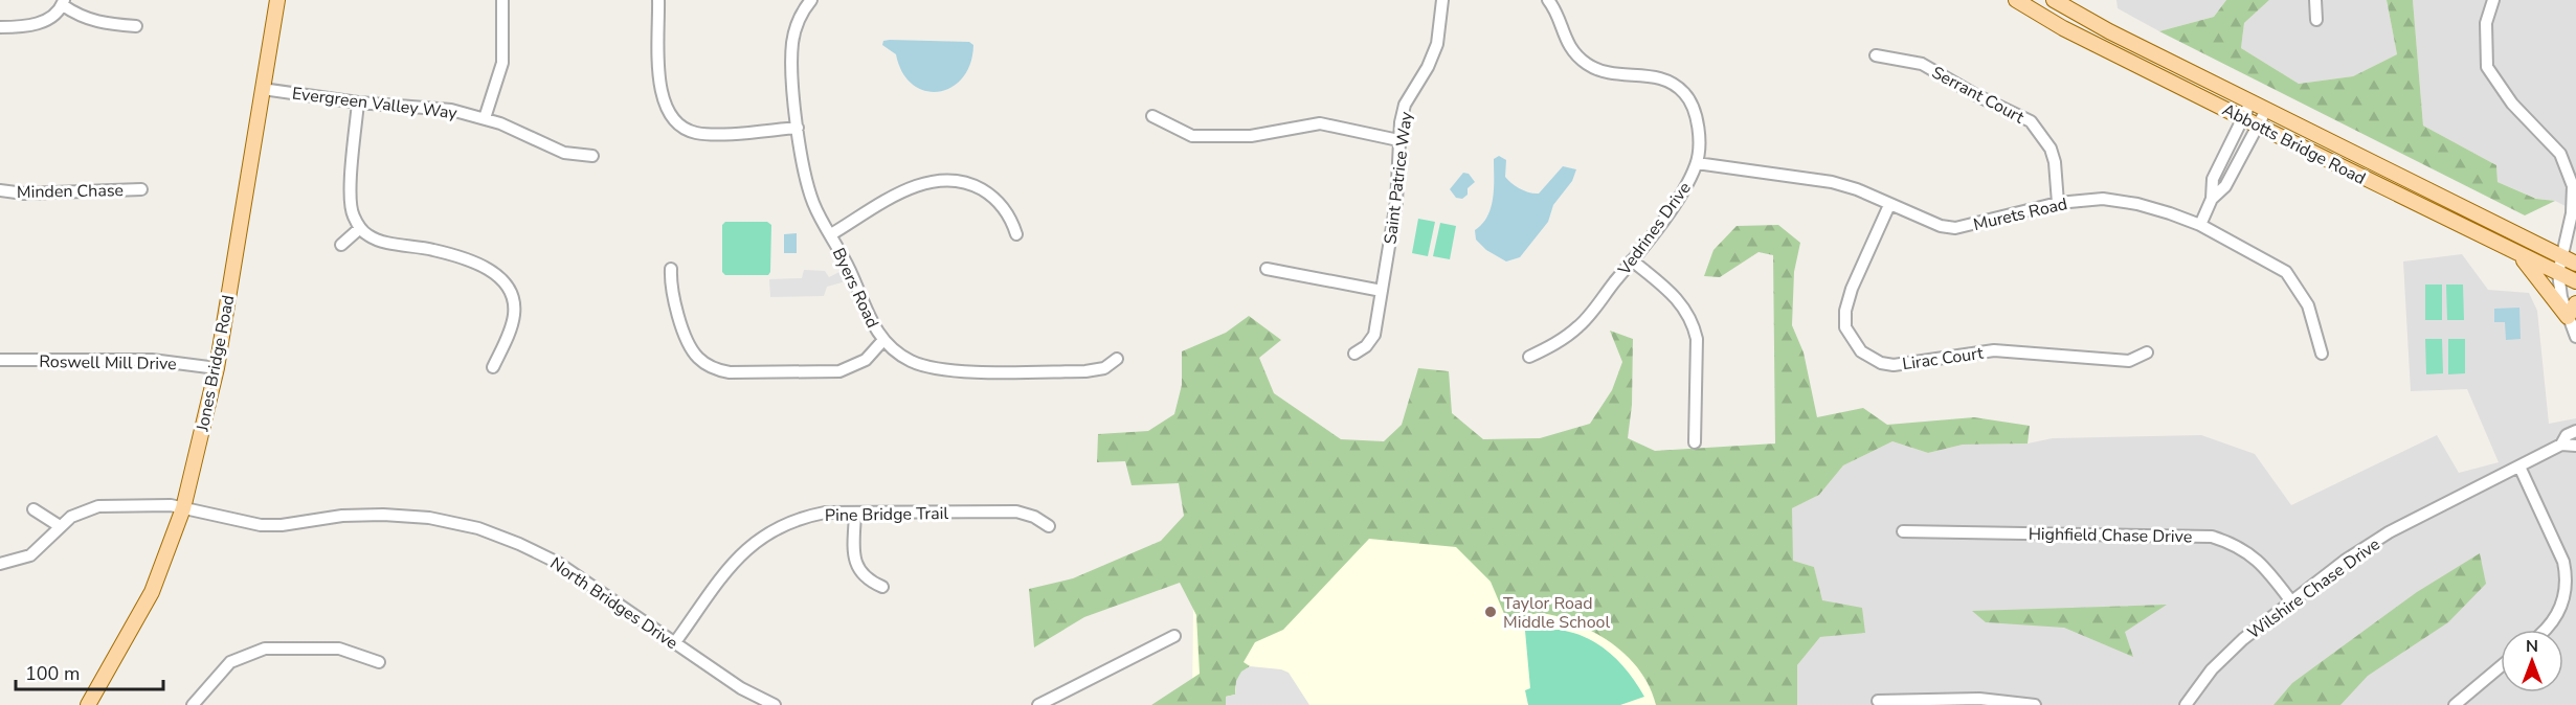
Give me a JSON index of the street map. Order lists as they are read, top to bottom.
{
  "streets": {
    "main road": ["Abbotts Bridge Road", "Jones Bridge Road"],
    "street": [
      "Serrant Court",
      "Evergreen Valley Way",
      "Saint Patrice Way",
      "Minden Chase",
      "Murets Road",
      "Vedrines Drive",
      "Byers Road",
      "Lirac Court",
      "Roswell Mill Drive",
      "Pine Bridge Trail",
      "Highfield Chase Drive",
      "Wilshire Chase Drive",
      "North Bridges Drive"
    ]
  },
  "crossings": [
    ["Serrant Court", "Murets Road"],
    ["Evergreen Valley Way", "Jones Bridge Road"],
    ["Murets Road", "Vedrines Drive"],
    ["Murets Road", "Lirac Court"],
    ["Roswell Mill Drive", "Jones Bridge Road"],
    ["Jones Bridge Road", "North Bridges Drive"],
    ["Pine Bridge Trail", "North Bridges Drive"],
    ["Highfield Chase Drive", "Wilshire Chase Drive"]
  ],
  "places": ["Taylor Road Middle School"],
  "scale_bar": "100 m",
  "north": "top"
}
